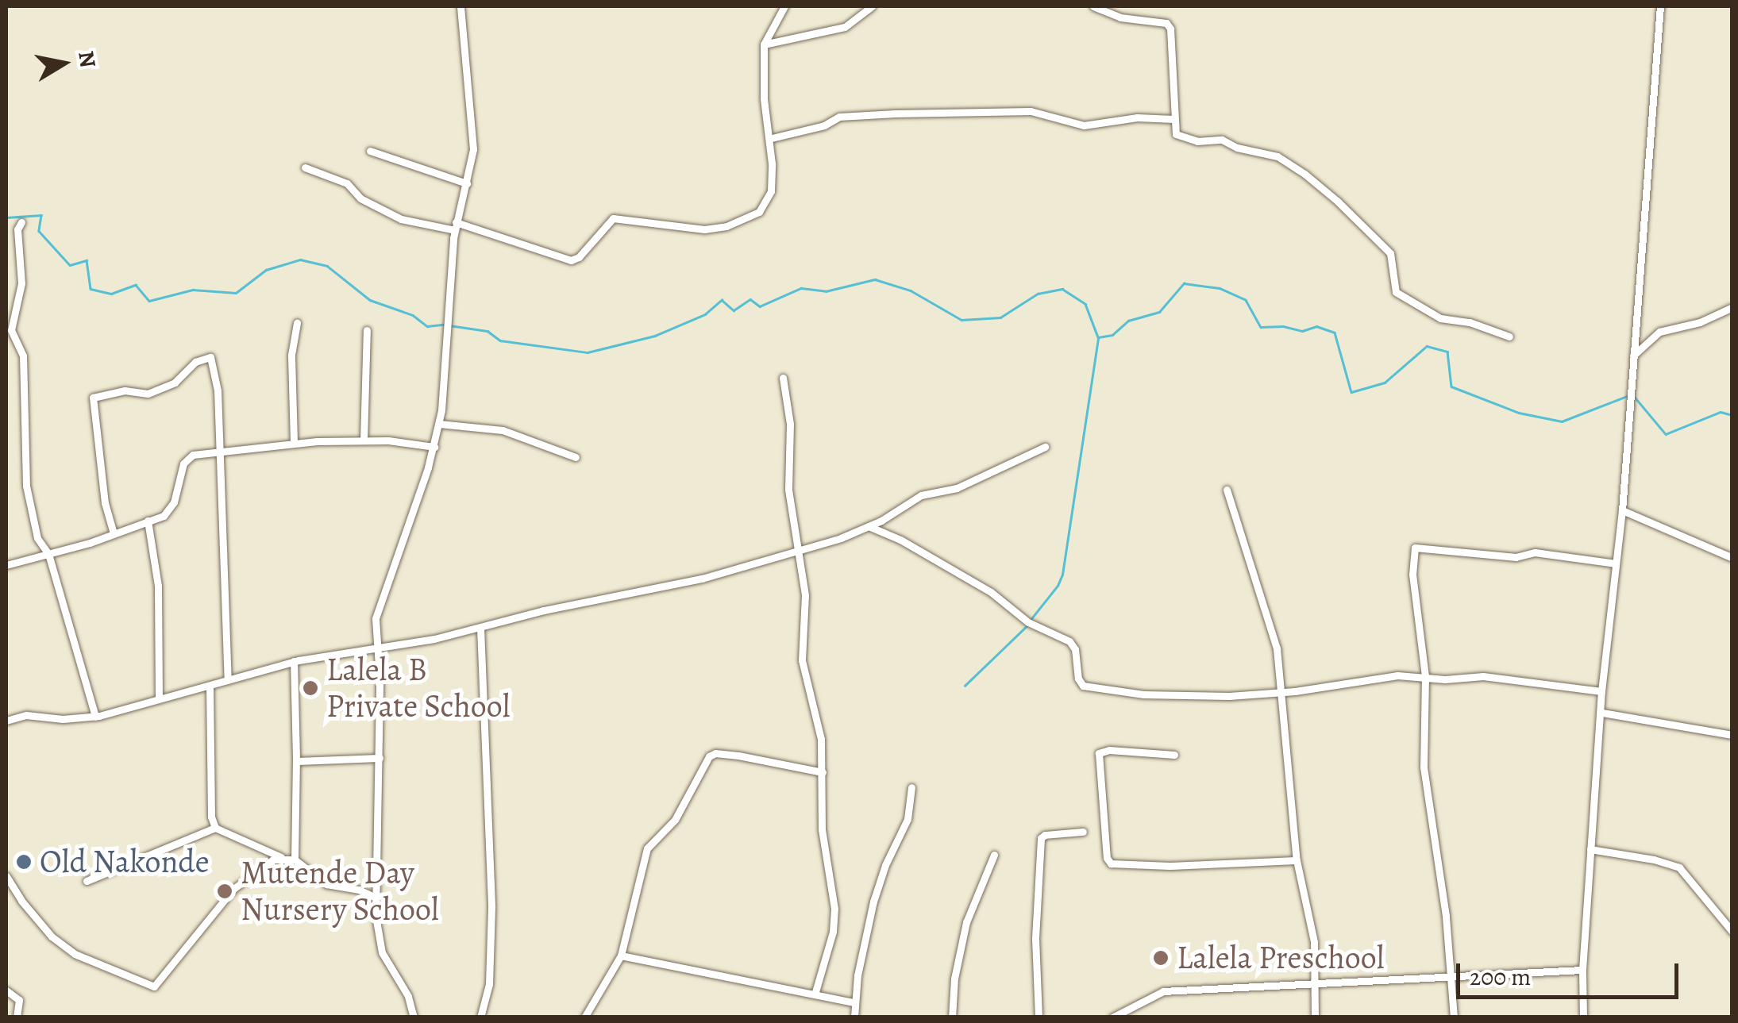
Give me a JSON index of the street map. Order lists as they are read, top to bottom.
{
  "places": [
    "Lalela B Private School",
    "Old Nakonde",
    "Mutende Day Nursery School",
    "Lalela Preschool"
  ],
  "scale_bar": "200 m",
  "north": "right"
}
